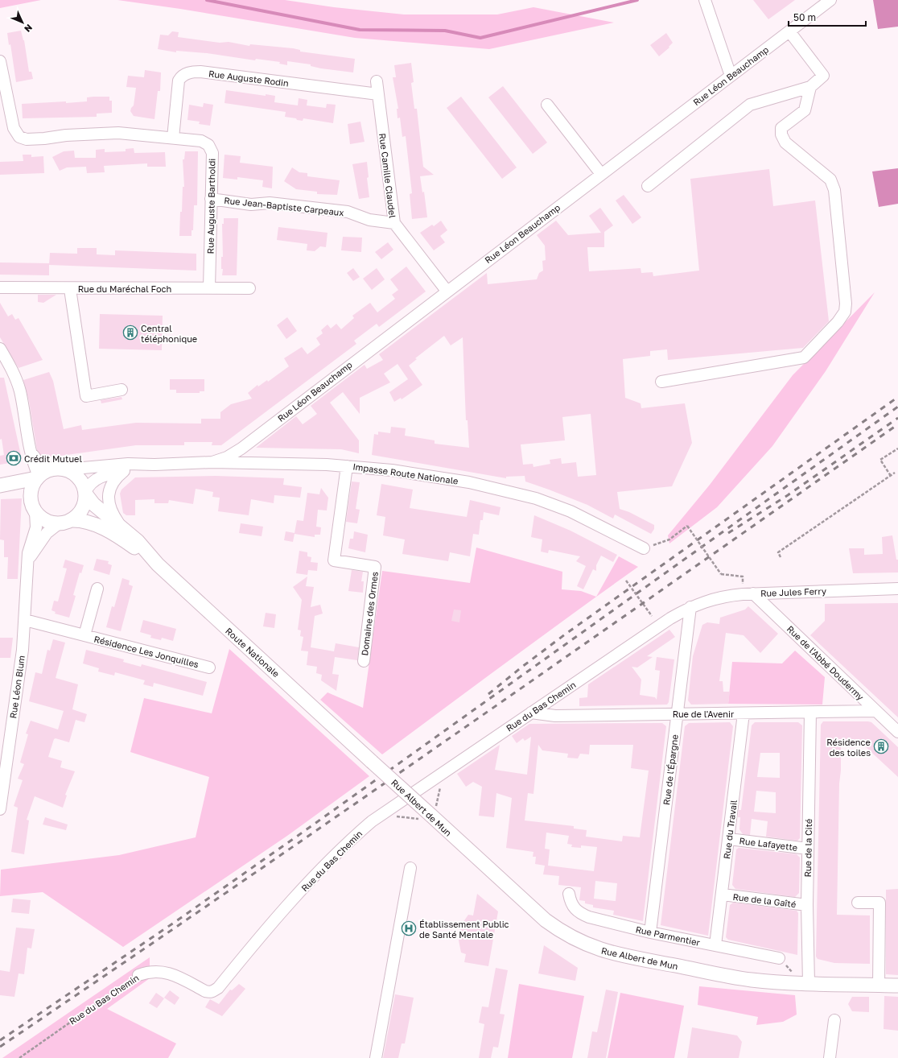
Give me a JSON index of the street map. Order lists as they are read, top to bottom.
{
  "streets": {
    "main road": ["Route Nationale", "Rue Albert de Mun"],
    "street": [
      "Rue Léon Beauchamp",
      "Rue Auguste Rodin",
      "Rue Camille Claudel",
      "Rue Auguste Bartholdi",
      "Rue Jean-Baptiste Carpeaux",
      "Rue du Maréchal Foch",
      "Impasse Route Nationale",
      "Rue Jules Ferry",
      "Domaine des Ormes",
      "Résidence Les Jonquilles",
      "Rue de l'Abbé Doudermy",
      "Rue Léon Blum",
      "Rue du Bas Chemin",
      "Rue de l'Avenir",
      "Rue de l'Épargne",
      "Rue du Travail",
      "Rue Lafayette",
      "Rue de la Cité",
      "Rue de la Gaîté",
      "Rue Parmentier"
    ]
  },
  "crossings": [
    ["Rue Léon Beauchamp", "Rue Camille Claudel"],
    ["Rue Léon Beauchamp", "Impasse Route Nationale"],
    ["Rue Auguste Rodin", "Rue Camille Claudel"],
    ["Rue Auguste Rodin", "Rue Auguste Bartholdi"],
    ["Rue Camille Claudel", "Rue Jean-Baptiste Carpeaux"],
    ["Rue Auguste Bartholdi", "Rue Jean-Baptiste Carpeaux"],
    ["Rue Auguste Bartholdi", "Rue du Maréchal Foch"],
    ["Impasse Route Nationale", "Domaine des Ormes"],
    ["Impasse Route Nationale", "Route Nationale"],
    ["Impasse Route Nationale", "Rue Léon Blum"],
    ["Rue Jules Ferry", "Rue de l'Abbé Doudermy"],
    ["Rue Jules Ferry", "Rue du Bas Chemin"],
    ["Rue Jules Ferry", "Rue de l'Épargne"],
    ["Résidence Les Jonquilles", "Rue Léon Blum"],
    ["Route Nationale", "Rue Léon Blum"],
    ["Route Nationale", "Rue Albert de Mun"],
    ["Rue de l'Abbé Doudermy", "Rue de l'Avenir"],
    ["Rue du Bas Chemin", "Rue de l'Avenir"],
    ["Rue du Bas Chemin", "Rue de l'Épargne"],
    ["Rue de l'Avenir", "Rue de l'Épargne"],
    ["Rue de l'Avenir", "Rue du Travail"],
    ["Rue de l'Avenir", "Rue de la Cité"],
    ["Rue de l'Épargne", "Rue Parmentier"],
    ["Rue Albert de Mun", "Rue de la Cité"],
    ["Rue du Travail", "Rue Lafayette"],
    ["Rue du Travail", "Rue de la Gaîté"],
    ["Rue du Travail", "Rue Parmentier"],
    ["Rue Lafayette", "Rue de la Cité"],
    ["Rue de la Cité", "Rue de la Gaîté"]
  ],
  "places": {
    "building": ["Central téléphonique", "Résidence des toiles"],
    "bank": ["Crédit Mutuel"],
    "hospital": ["Établissement Public de Santé Mentale"]
  },
  "scale_bar": "50 m",
  "north": "bottom right"
}
